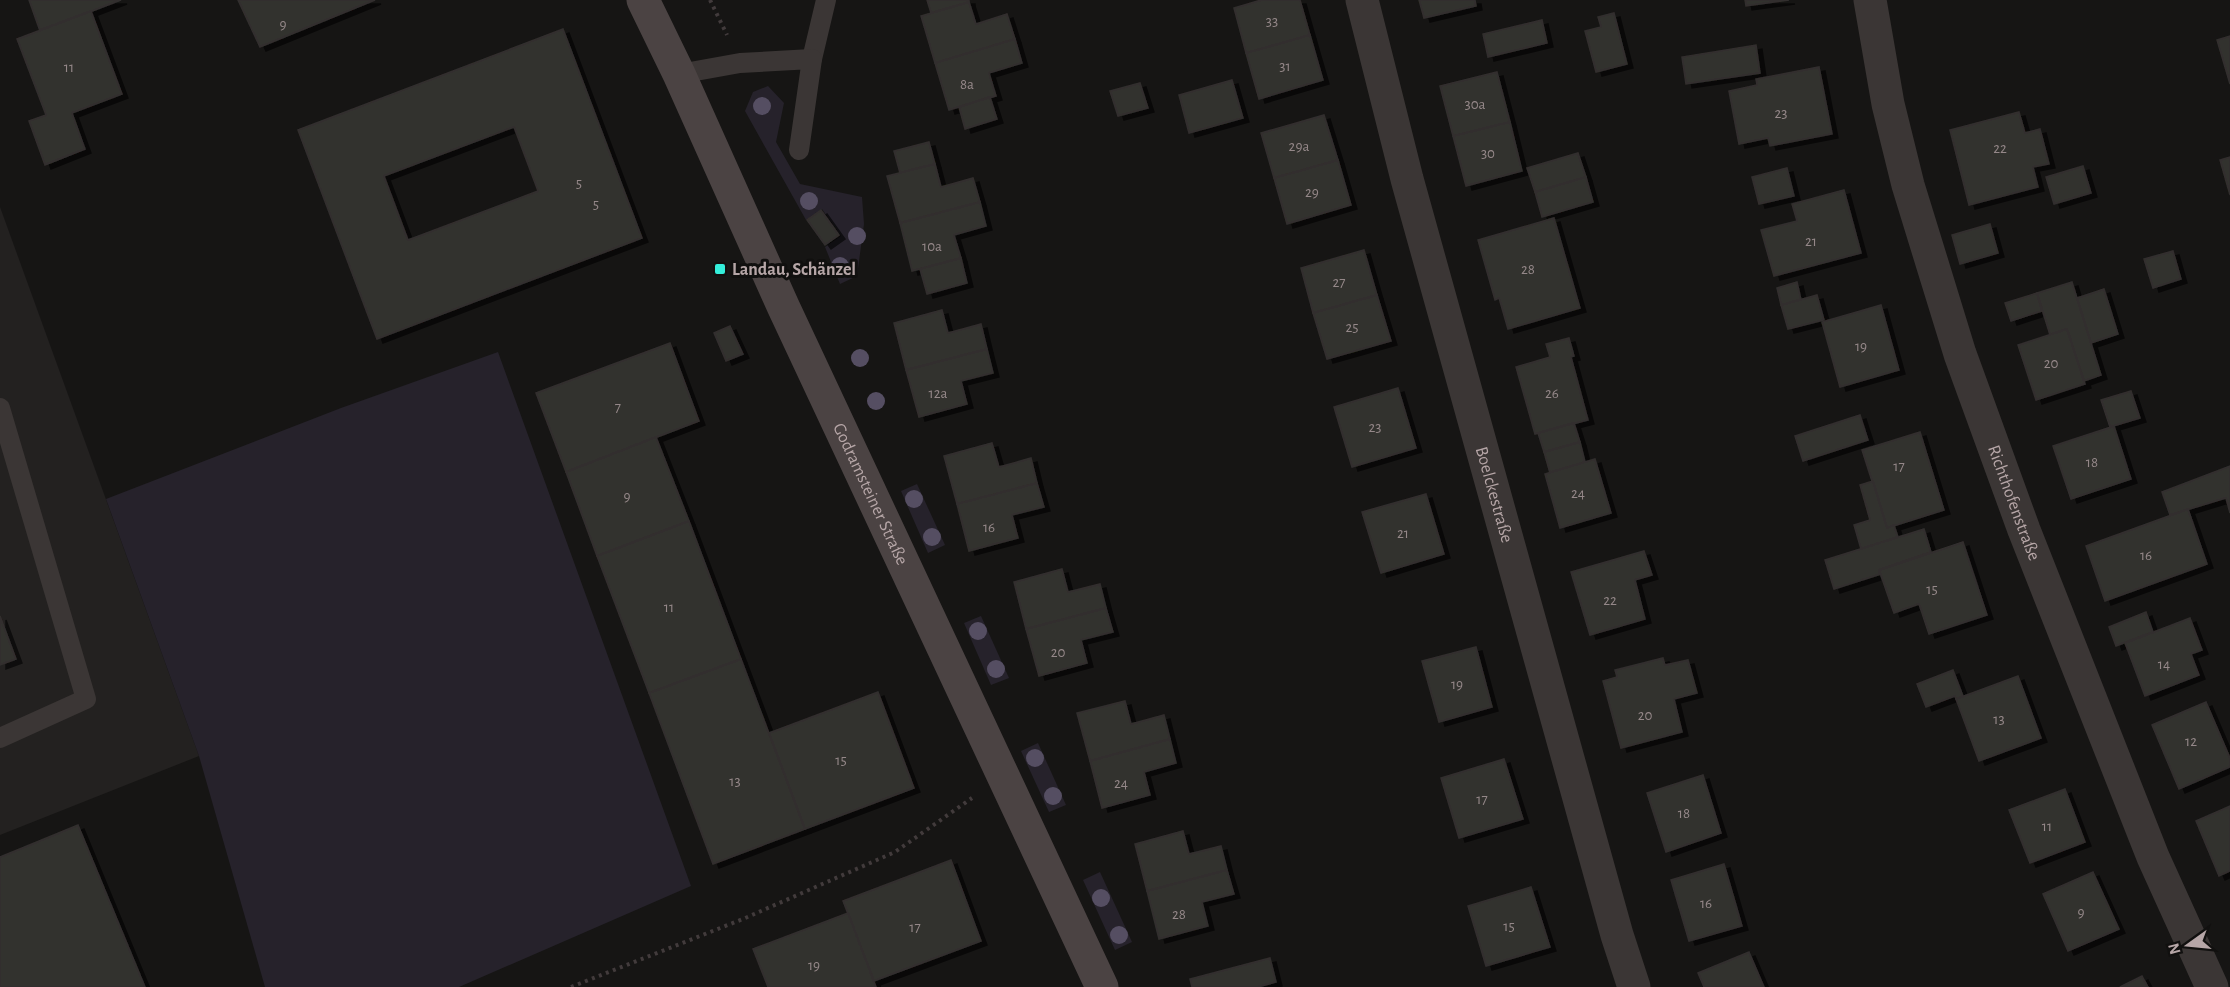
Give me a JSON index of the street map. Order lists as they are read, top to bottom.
{
  "streets": {
    "street": ["Godramsteiner Straße", "Boelckestraße", "Richthofenstraße"]
  },
  "places": {
    "transit": ["Landau, Schänzel"]
  },
  "house_numbers": [
    "33",
    "9",
    "31",
    "11",
    "8a",
    "30a",
    "23",
    "29a",
    "22",
    "30",
    "5",
    "29",
    "5",
    "21",
    "10a",
    "28",
    "27",
    "25",
    "19",
    "20",
    "12a",
    "26",
    "7",
    "23",
    "18",
    "17",
    "24",
    "9",
    "16",
    "21",
    "16",
    "15",
    "22",
    "11",
    "20",
    "14",
    "19",
    "20",
    "13",
    "12",
    "15",
    "13",
    "24",
    "17",
    "18",
    "11",
    "16",
    "9",
    "28",
    "15",
    "17",
    "19"
  ],
  "north": "left"
}
